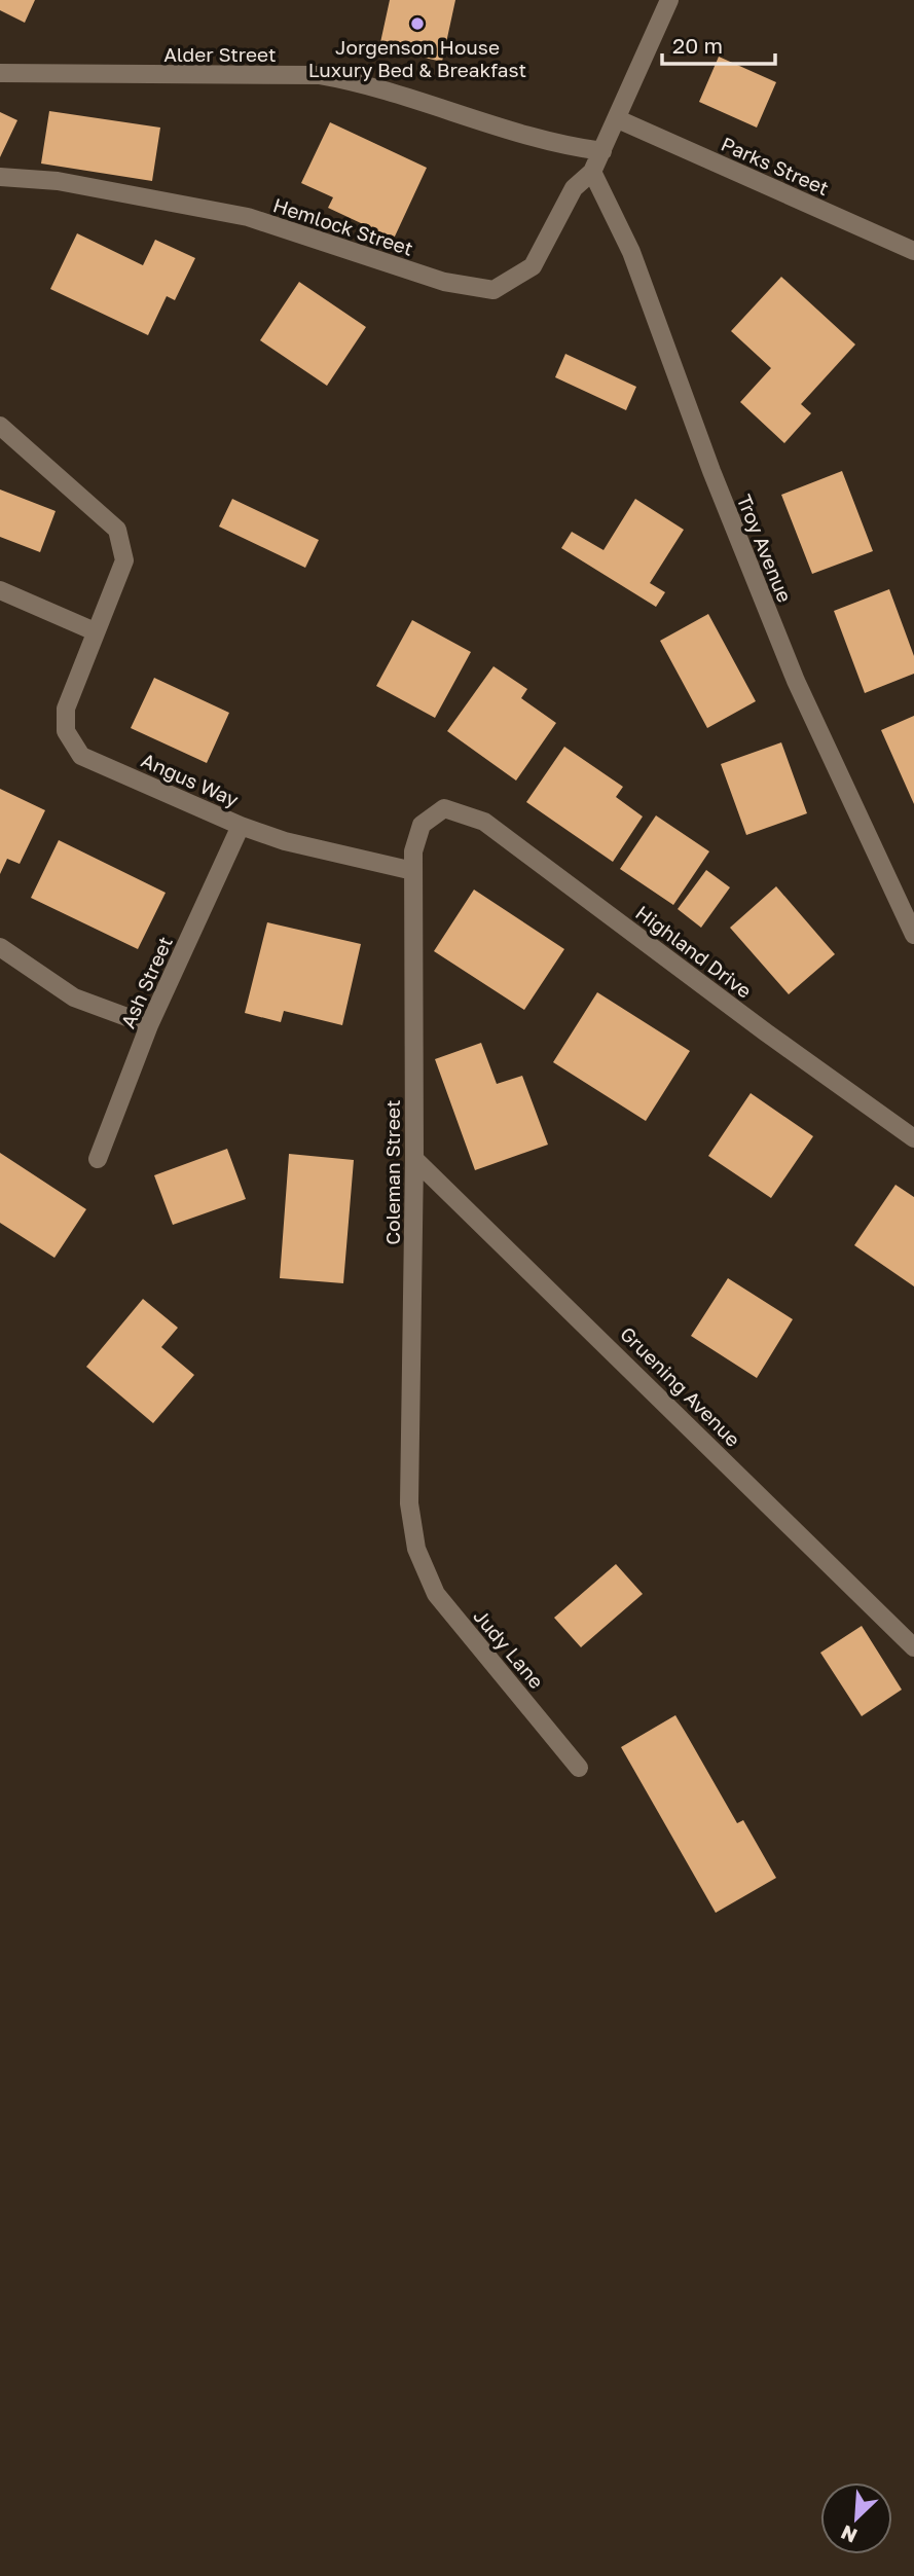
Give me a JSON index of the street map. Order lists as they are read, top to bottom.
{
  "streets": {
    "street": [
      "Alder Street",
      "Parks Street",
      "Hemlock Street",
      "Troy Avenue",
      "Angus Way",
      "Highland Drive",
      "Ash Street",
      "Coleman Street",
      "Gruening Avenue",
      "Judy Lane"
    ]
  },
  "crossings": [
    ["Alder Street", "Hemlock Street"],
    ["Parks Street", "Hemlock Street"],
    ["Hemlock Street", "Troy Avenue"],
    ["Angus Way", "Ash Street"],
    ["Angus Way", "Coleman Street"],
    ["Highland Drive", "Coleman Street"],
    ["Coleman Street", "Gruening Avenue"],
    ["Coleman Street", "Judy Lane"]
  ],
  "places": ["Jorgenson House Luxury Bed & Breakfast"],
  "scale_bar": "20 m",
  "north": "bottom left"
}
